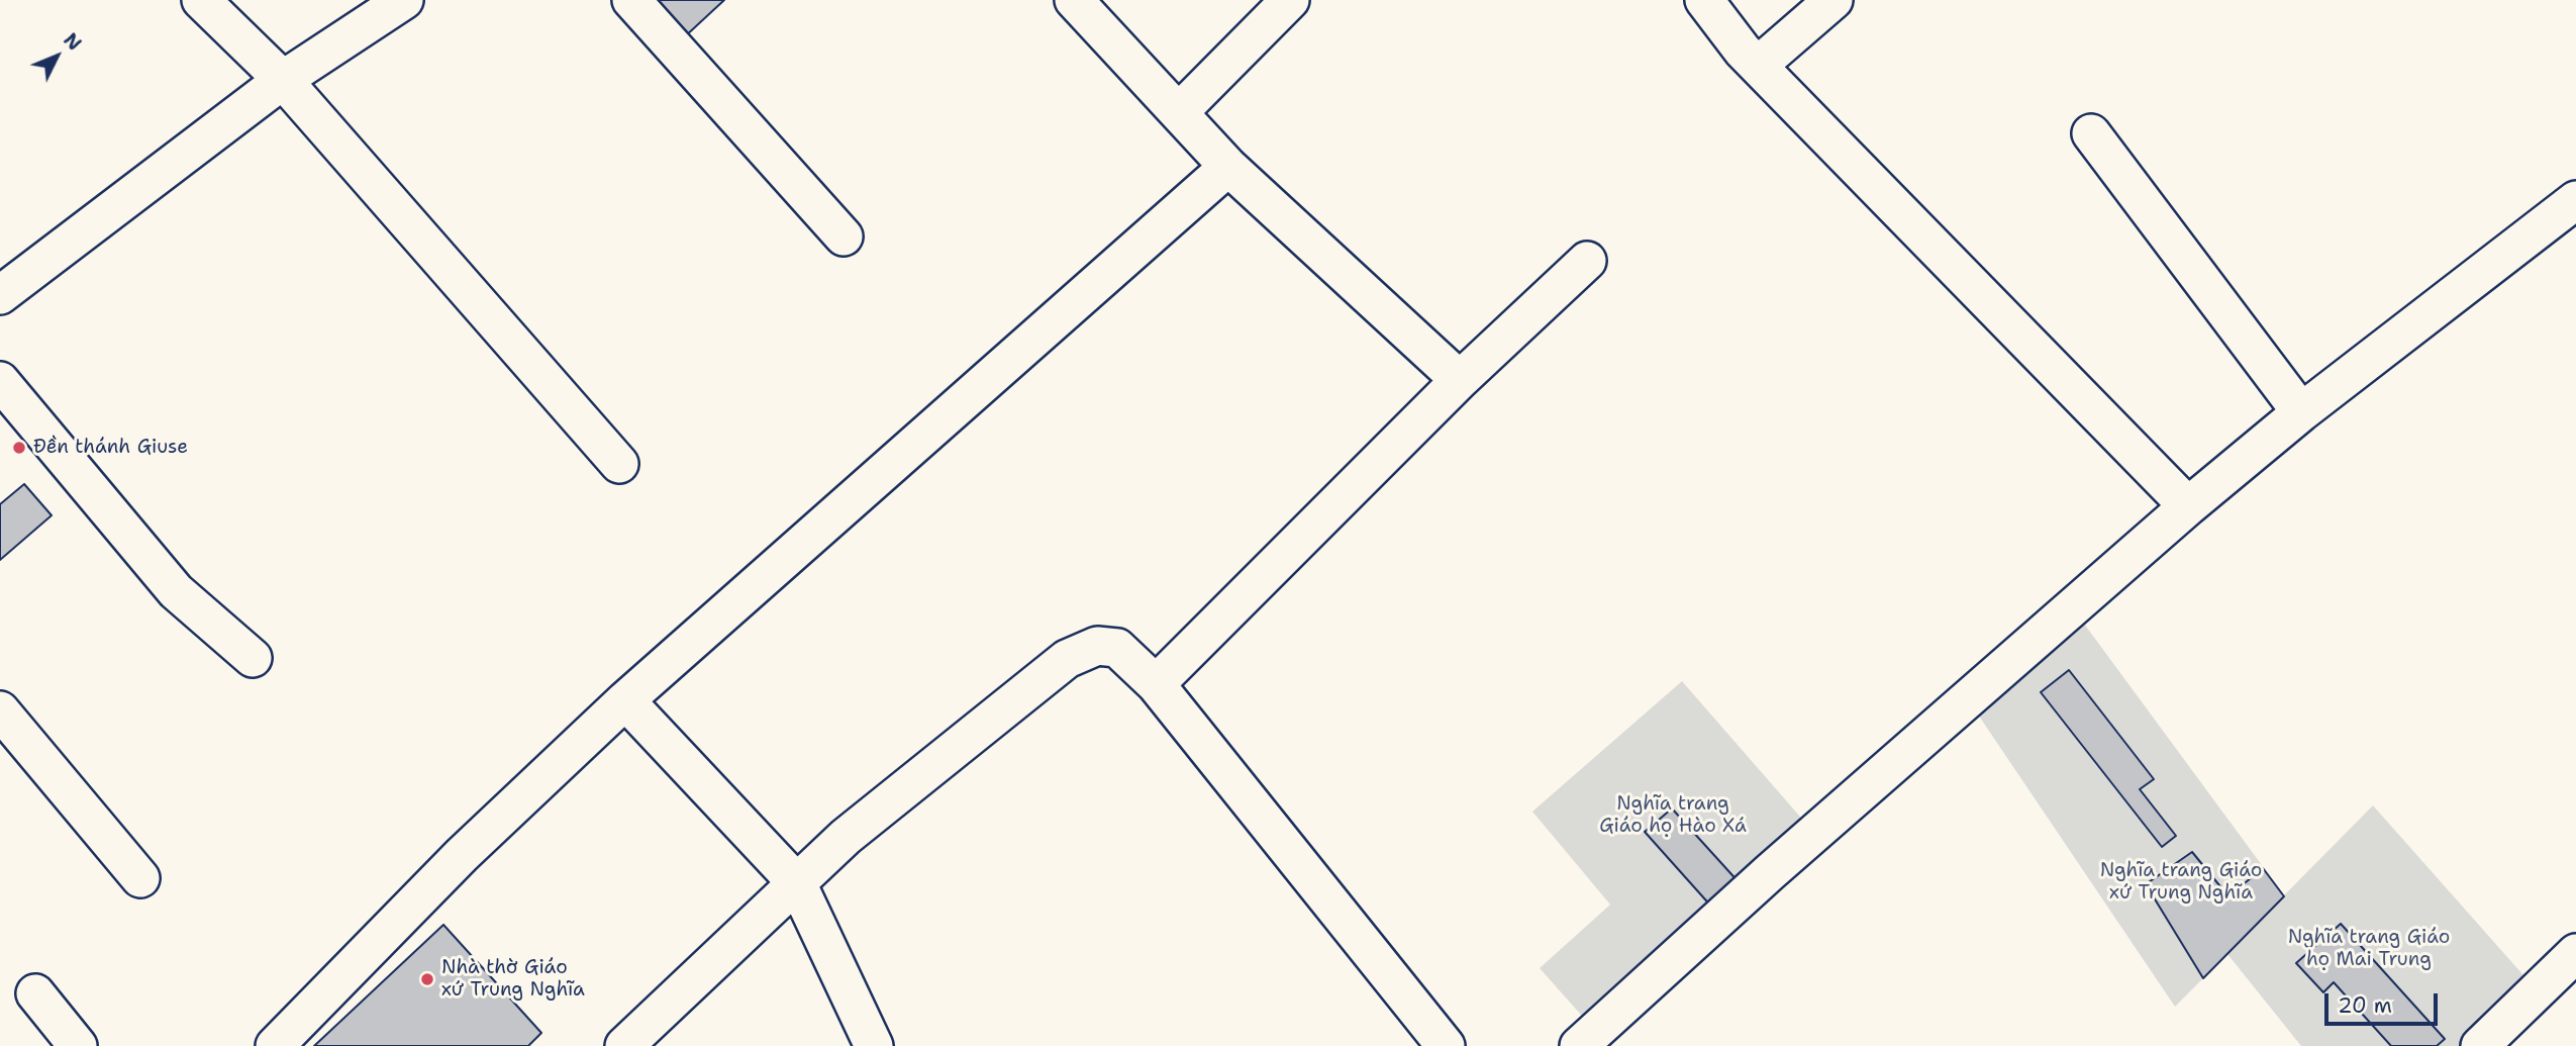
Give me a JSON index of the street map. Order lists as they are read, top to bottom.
{
  "parks": ["Nghĩa trang Giáo họ Hào Xá", "Nghĩa trang Giáo xứ Trung Nghĩa", "Nghĩa trang Giáo họ Mai Trung"],
  "places": ["Đền thánh Giuse", "Nhà thờ Giáo xứ Trung Nghĩa"],
  "scale_bar": "20 m",
  "north": "top right"
}
